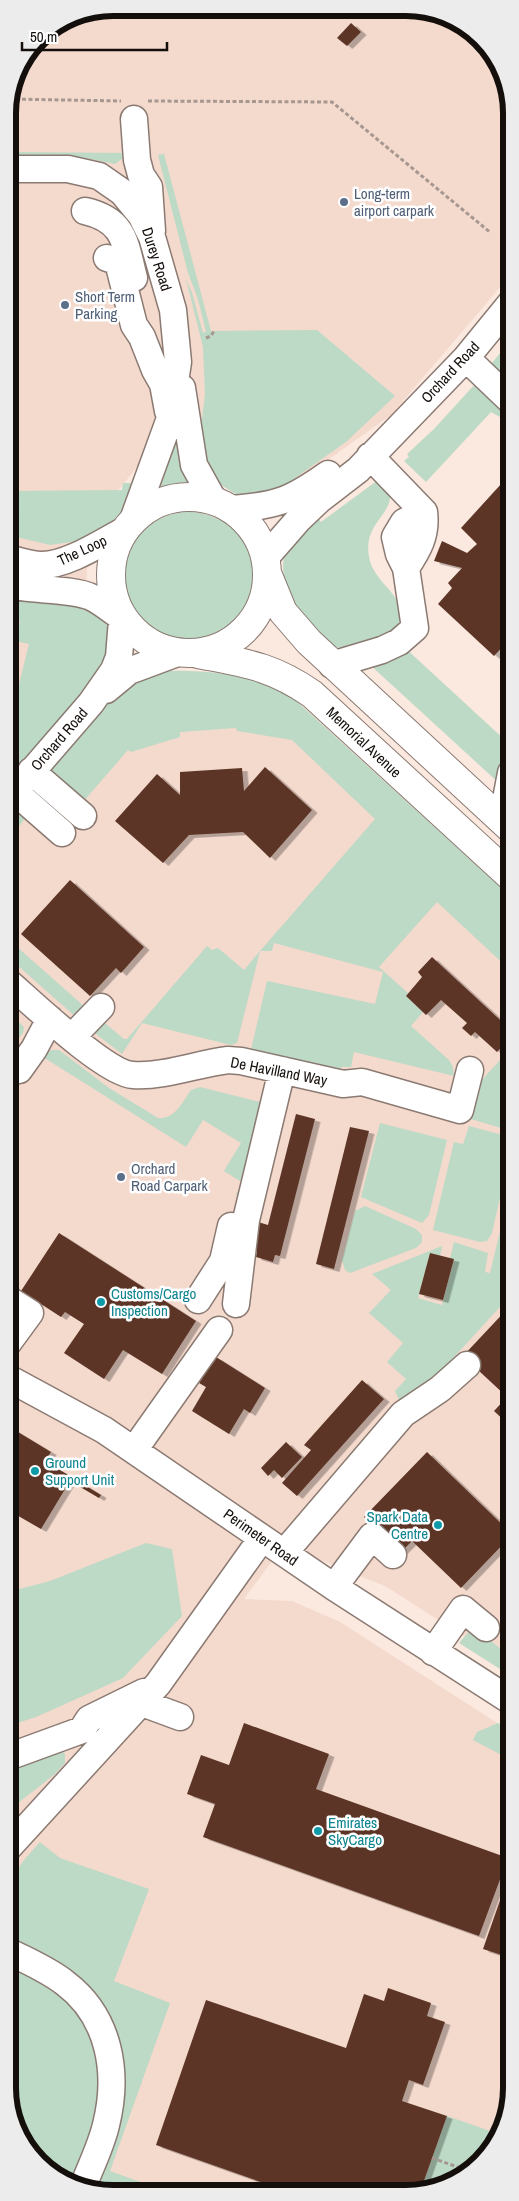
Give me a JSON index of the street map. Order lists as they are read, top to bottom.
{
  "streets": {
    "main road": ["Memorial Avenue"],
    "street": [
      "Durey Road",
      "Orchard Road",
      "The Loop",
      "De Havilland Way",
      "Perimeter Road"
    ]
  },
  "crossings": [
    ["Durey Road", "Orchard Road"],
    ["Durey Road", "The Loop"],
    ["Durey Road", "Memorial Avenue"],
    ["Orchard Road", "The Loop"],
    ["Orchard Road", "Memorial Avenue"],
    ["The Loop", "Memorial Avenue"]
  ],
  "places": [
    "Long-term airport carpark",
    "Short Term Parking",
    "Orchard Road Carpark",
    "Customs/Cargo Inspection",
    "Ground Support Unit",
    "Spark Data Centre",
    "Emirates SkyCargo"
  ],
  "scale_bar": "50 m"
}
